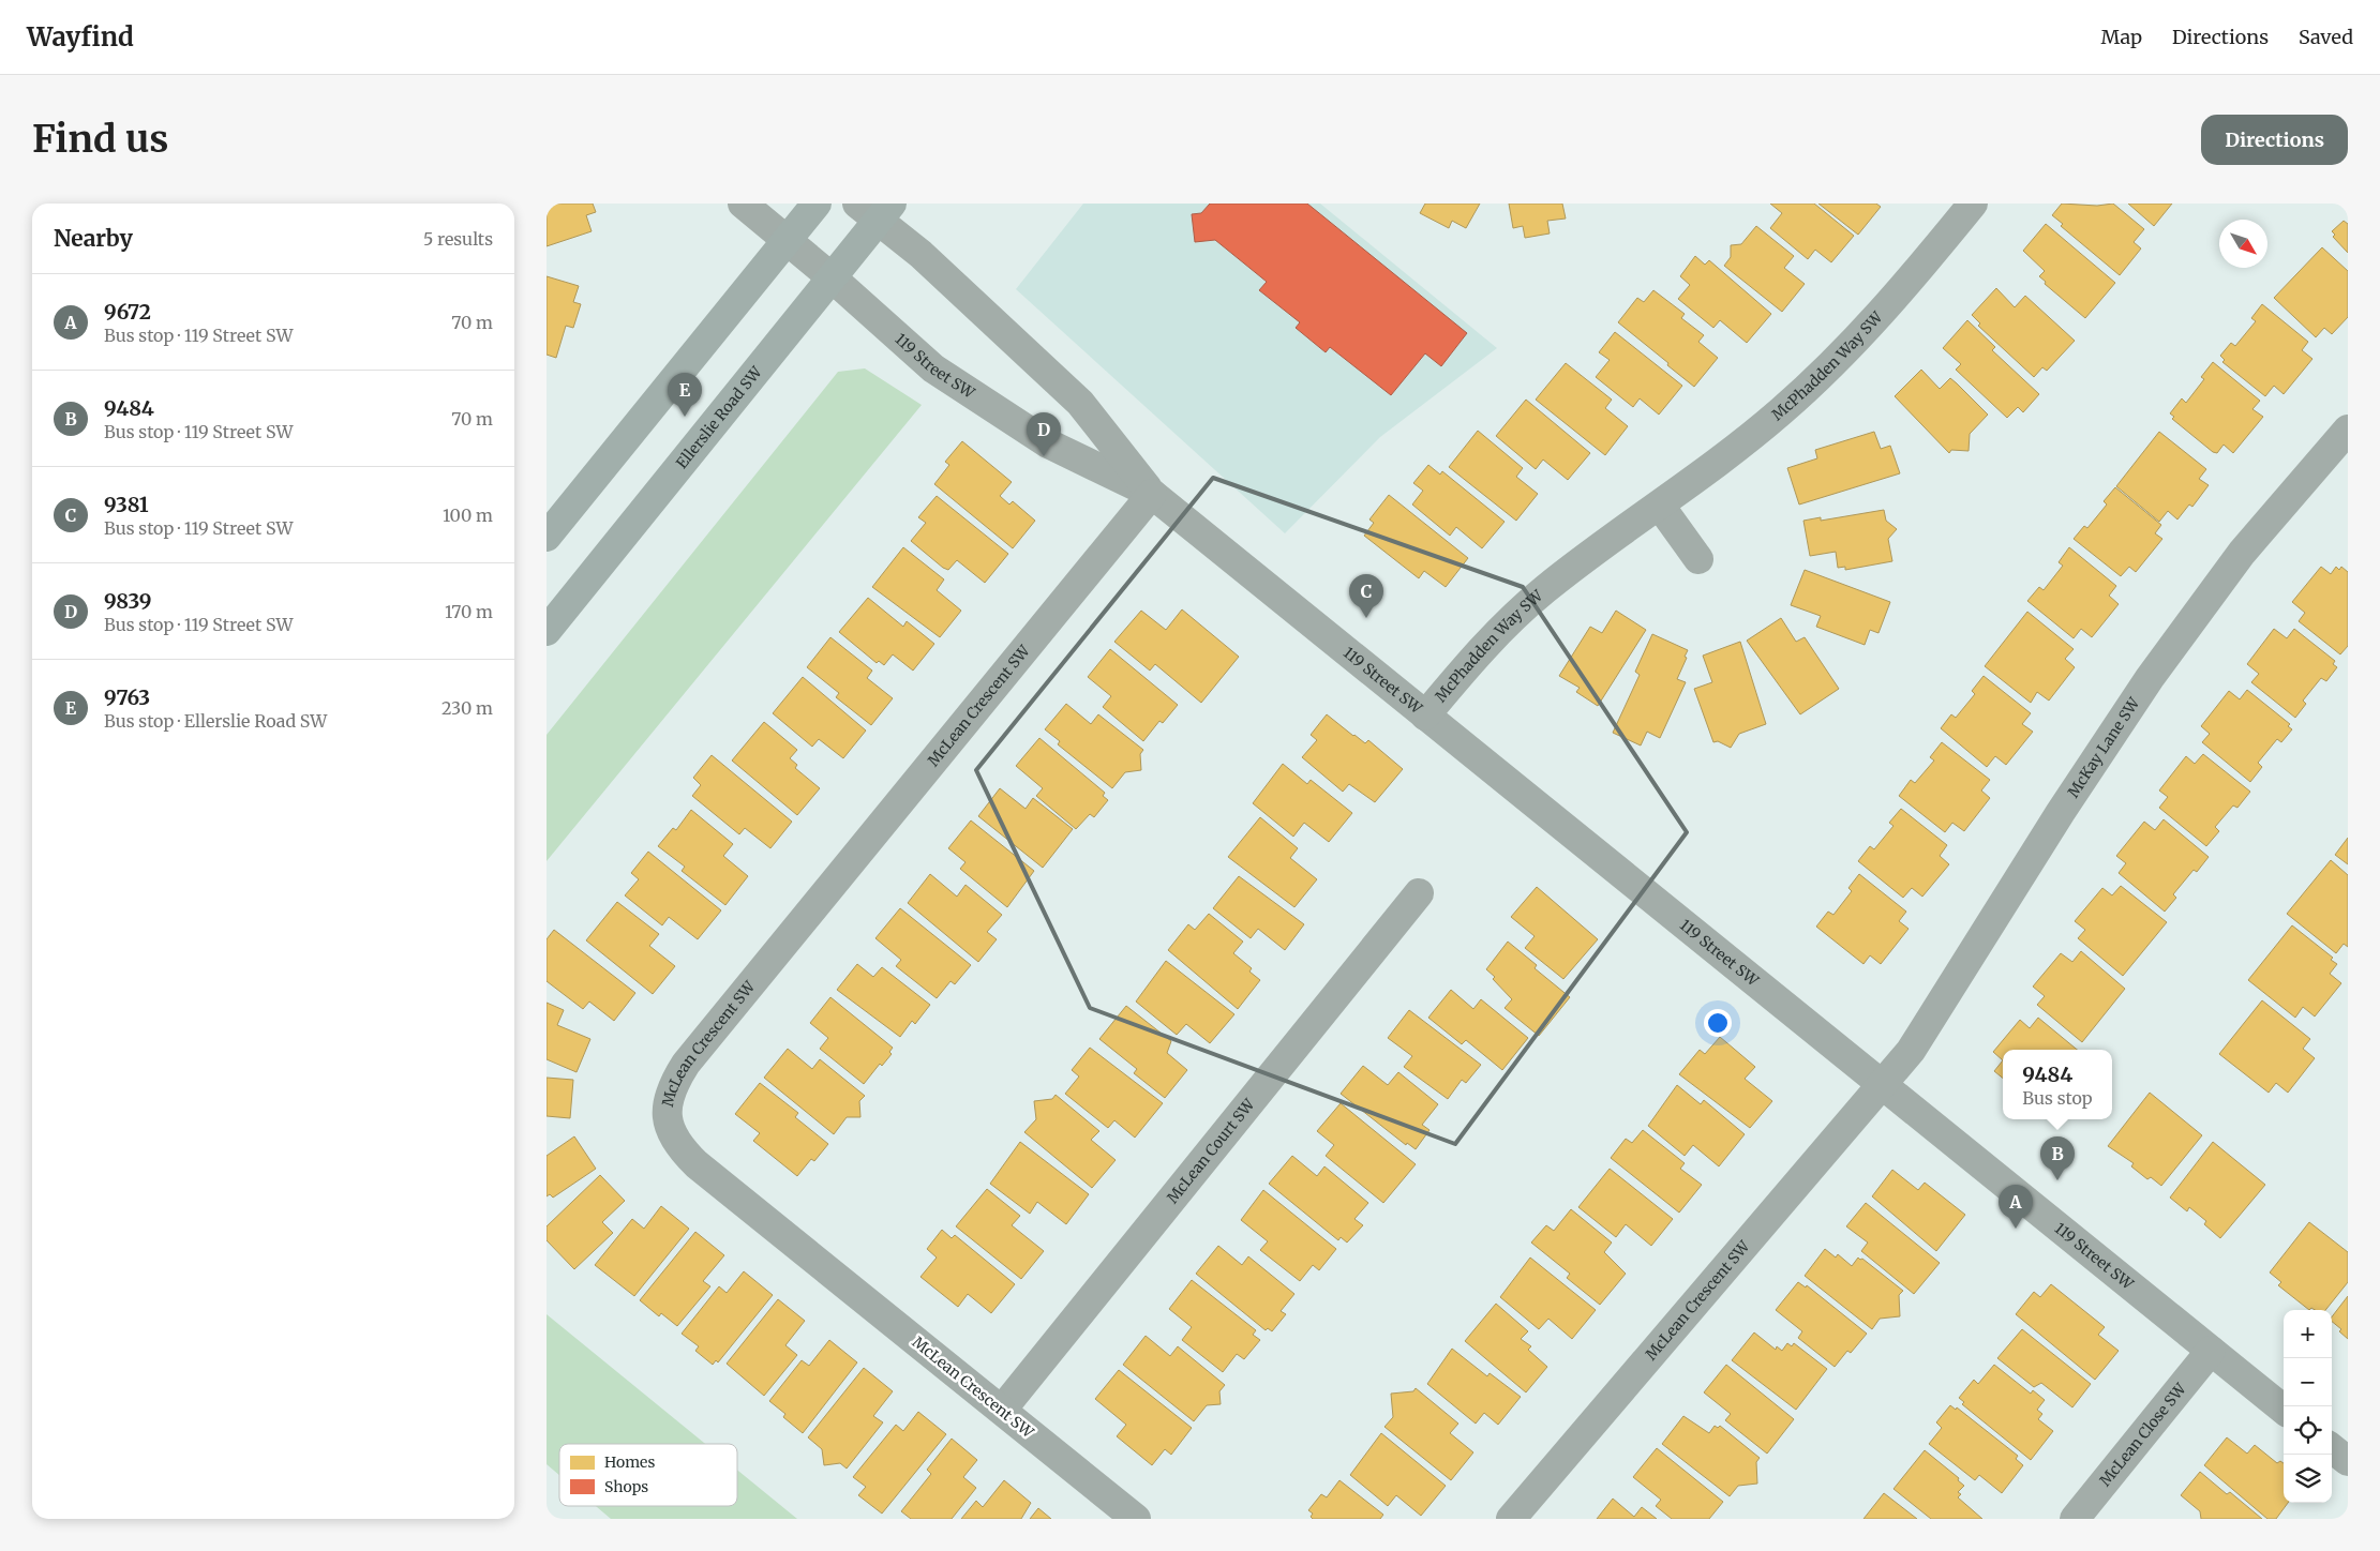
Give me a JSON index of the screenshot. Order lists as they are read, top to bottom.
{
  "streets": {
    "main road": ["Ellerslie Road SW"],
    "street": [
      "119 Street SW",
      "McPhadden Way SW",
      "McLean Crescent SW",
      "McKay Lane SW",
      "McLean Court SW",
      "McLean Close SW"
    ]
  },
  "crossings": [
    ["119 Street SW", "McPhadden Way SW"],
    ["119 Street SW", "Ellerslie Road SW"],
    ["119 Street SW", "McLean Crescent SW"],
    ["119 Street SW", "McKay Lane SW"],
    ["119 Street SW", "McLean Close SW"],
    ["McLean Crescent SW", "McKay Lane SW"],
    ["McLean Crescent SW", "McLean Court SW"]
  ],
  "legend": ["Homes", "Shops"],
  "north": "bottom right",
  "page": {
    "header": "Wayfind",
    "nav": ["Map", "Directions", "Saved"],
    "buttons": "Directions",
    "title": "Find us",
    "heading": ["Nearby", "5 results"],
    "list": [
      {
        "mark": "A",
        "name": "9672",
        "note": "Bus stop · 119 Street SW",
        "value": "70 m"
      },
      {
        "mark": "B",
        "name": "9484",
        "note": "Bus stop · 119 Street SW",
        "value": "70 m"
      },
      {
        "mark": "C",
        "name": "9381",
        "note": "Bus stop · 119 Street SW",
        "value": "100 m"
      },
      {
        "mark": "D",
        "name": "9839",
        "note": "Bus stop · 119 Street SW",
        "value": "170 m"
      },
      {
        "mark": "E",
        "name": "9763",
        "note": "Bus stop · Ellerslie Road SW",
        "value": "230 m"
      }
    ],
    "pins": [
      "E",
      "D",
      "C",
      "B",
      "A"
    ],
    "popup": ["9484", "Bus stop"],
    "map_buttons": ["+", "−"]
  }
}
